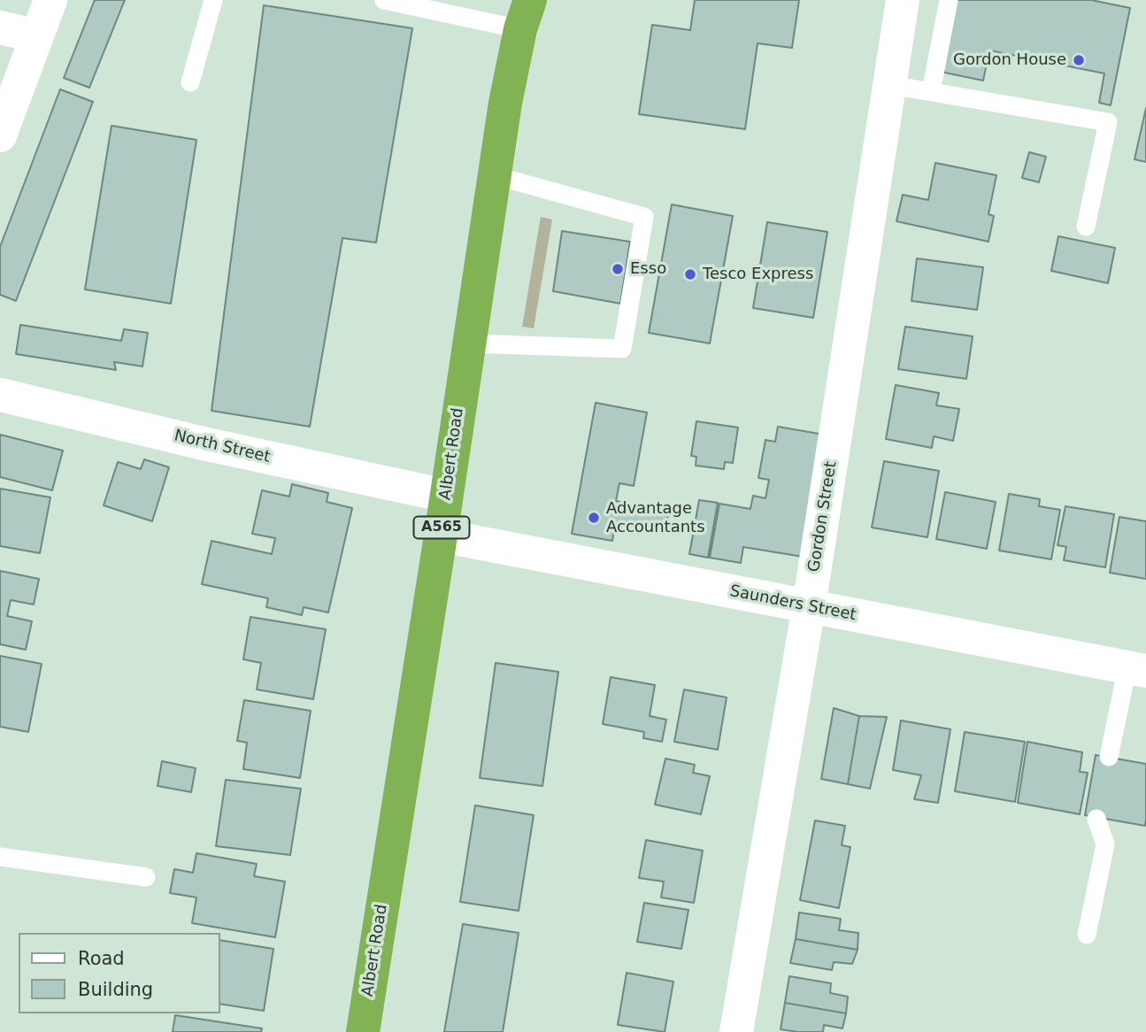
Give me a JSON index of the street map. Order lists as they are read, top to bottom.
{
  "streets": {
    "highway": ["Albert Road", "A565"],
    "street": ["North Street", "Gordon Street", "Saunders Street"]
  },
  "crossings": [
    ["North Street", "Albert Road"],
    ["Albert Road", "Saunders Street"],
    ["Gordon Street", "Saunders Street"]
  ],
  "places": [
    "Gordon House",
    "Esso",
    "Tesco Express",
    "Advantage Accountants"
  ],
  "legend": ["Road", "Building"]
}
